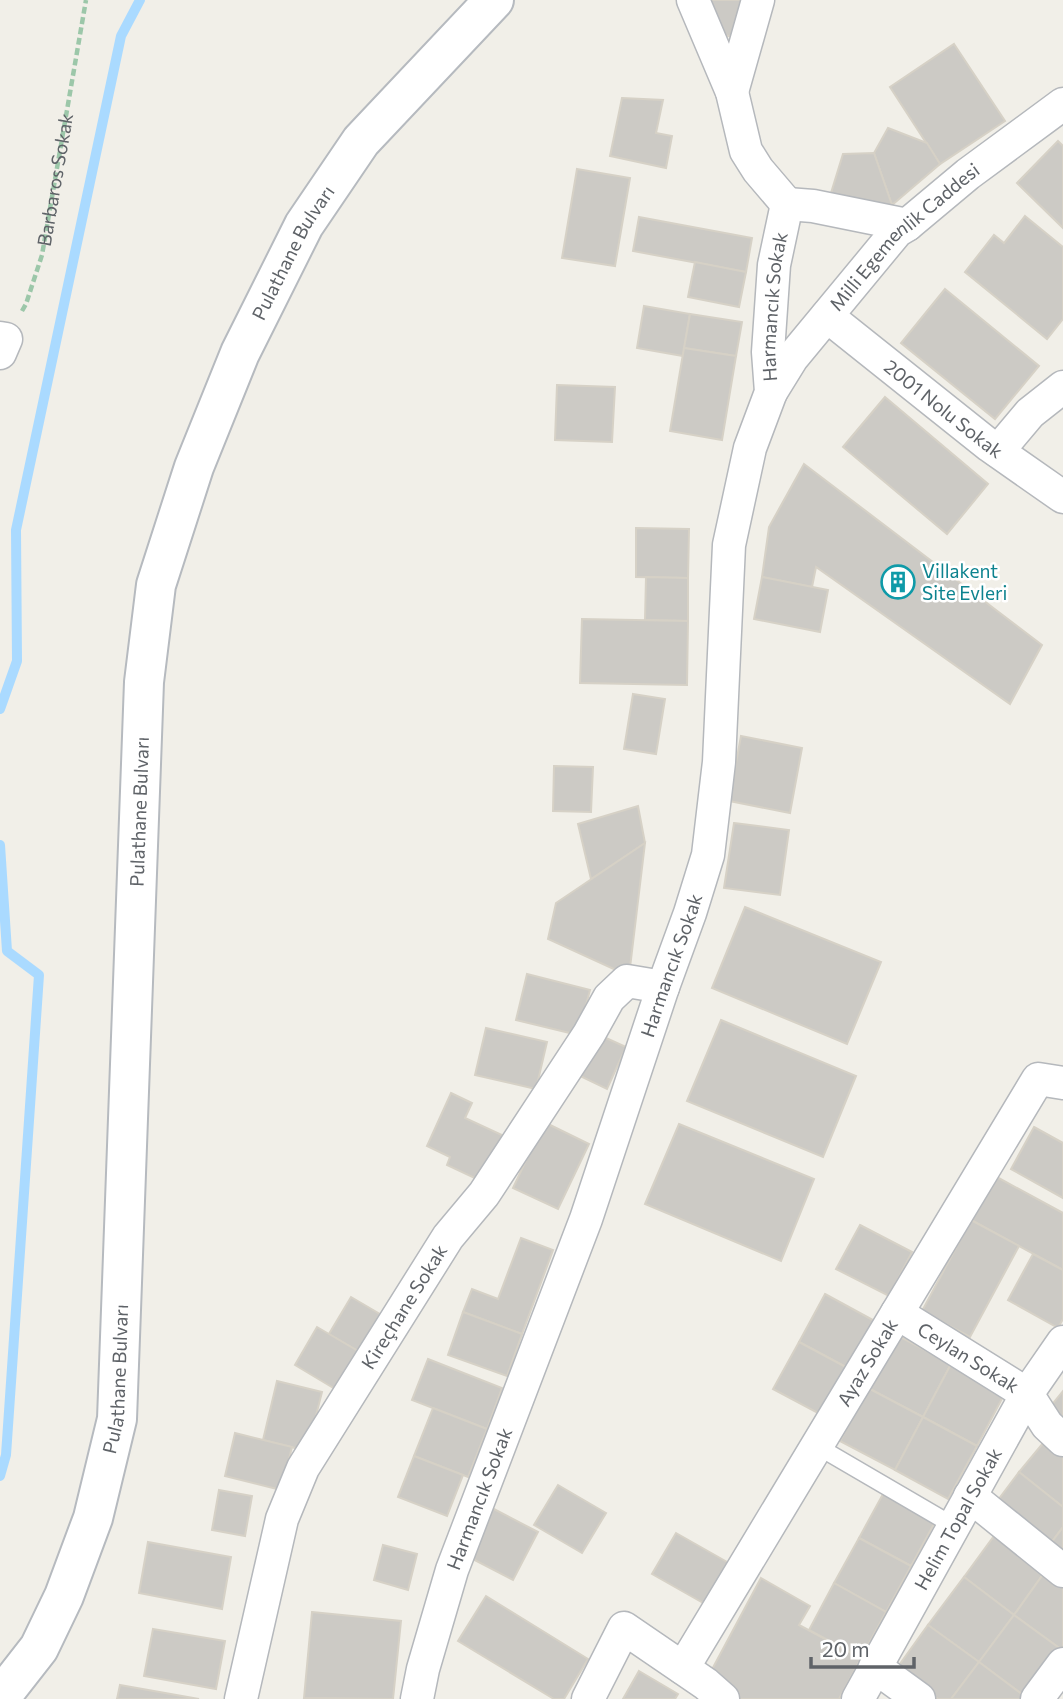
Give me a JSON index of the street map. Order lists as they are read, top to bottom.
{
  "streets": {
    "street": [
      "Milli Egemenlik Caddesi",
      "Pulathane Bulvarı",
      "Harmancık Sokak",
      "2001 Nolu Sokak",
      "Kireçhane Sokak",
      "Ceylan Sokak",
      "Ayaz Sokak",
      "Helim Topal Sokak"
    ],
    "path": ["Barbaros Sokak"]
  },
  "crossings": [
    ["Milli Egemenlik Caddesi", "Harmancık Sokak"],
    ["Milli Egemenlik Caddesi", "2001 Nolu Sokak"],
    ["Harmancık Sokak", "Kireçhane Sokak"],
    ["Ceylan Sokak", "Ayaz Sokak"],
    ["Ceylan Sokak", "Helim Topal Sokak"]
  ],
  "places": {
    "building": ["Villakent Site Evleri"]
  },
  "scale_bar": "20 m"
}
